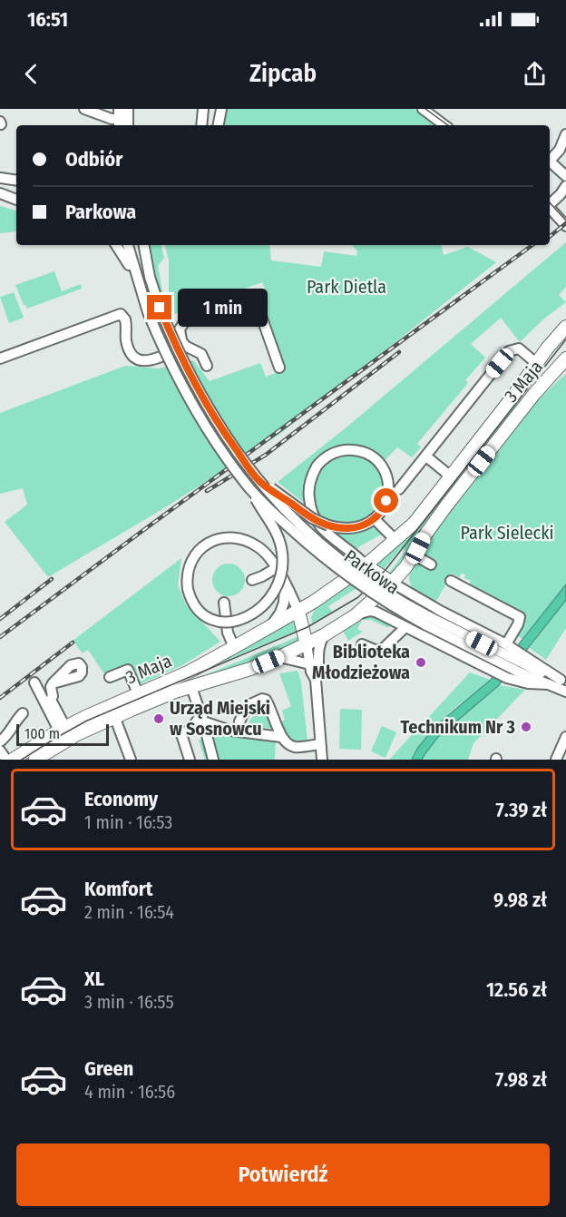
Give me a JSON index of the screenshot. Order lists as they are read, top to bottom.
{
  "streets": {
    "main road": ["3 Maja"],
    "street": ["Parkowa"]
  },
  "parks": ["Park Dietla", "Park Sielecki"],
  "places": ["Biblioteka Młodzieżowa", "Urząd Miejski w Sosnowcu", "Technikum Nr 3"],
  "scale_bar": "100 m",
  "page": {
    "status": "16:51",
    "header": "Zipcab",
    "banner": ["Odbiór", "Parkowa"],
    "bubble": "1 min",
    "scale": "100 m",
    "list": [
      {
        "name": "Economy",
        "note": "1 min · 16:53",
        "value": "7.39 zł"
      },
      {
        "name": "Komfort",
        "note": "2 min · 16:54",
        "value": "9.98 zł"
      },
      {
        "name": "XL",
        "note": "3 min · 16:55",
        "value": "12.56 zł"
      },
      {
        "name": "Green",
        "note": "4 min · 16:56",
        "value": "7.98 zł"
      }
    ],
    "buttons": "Potwierdź"
  }
}
